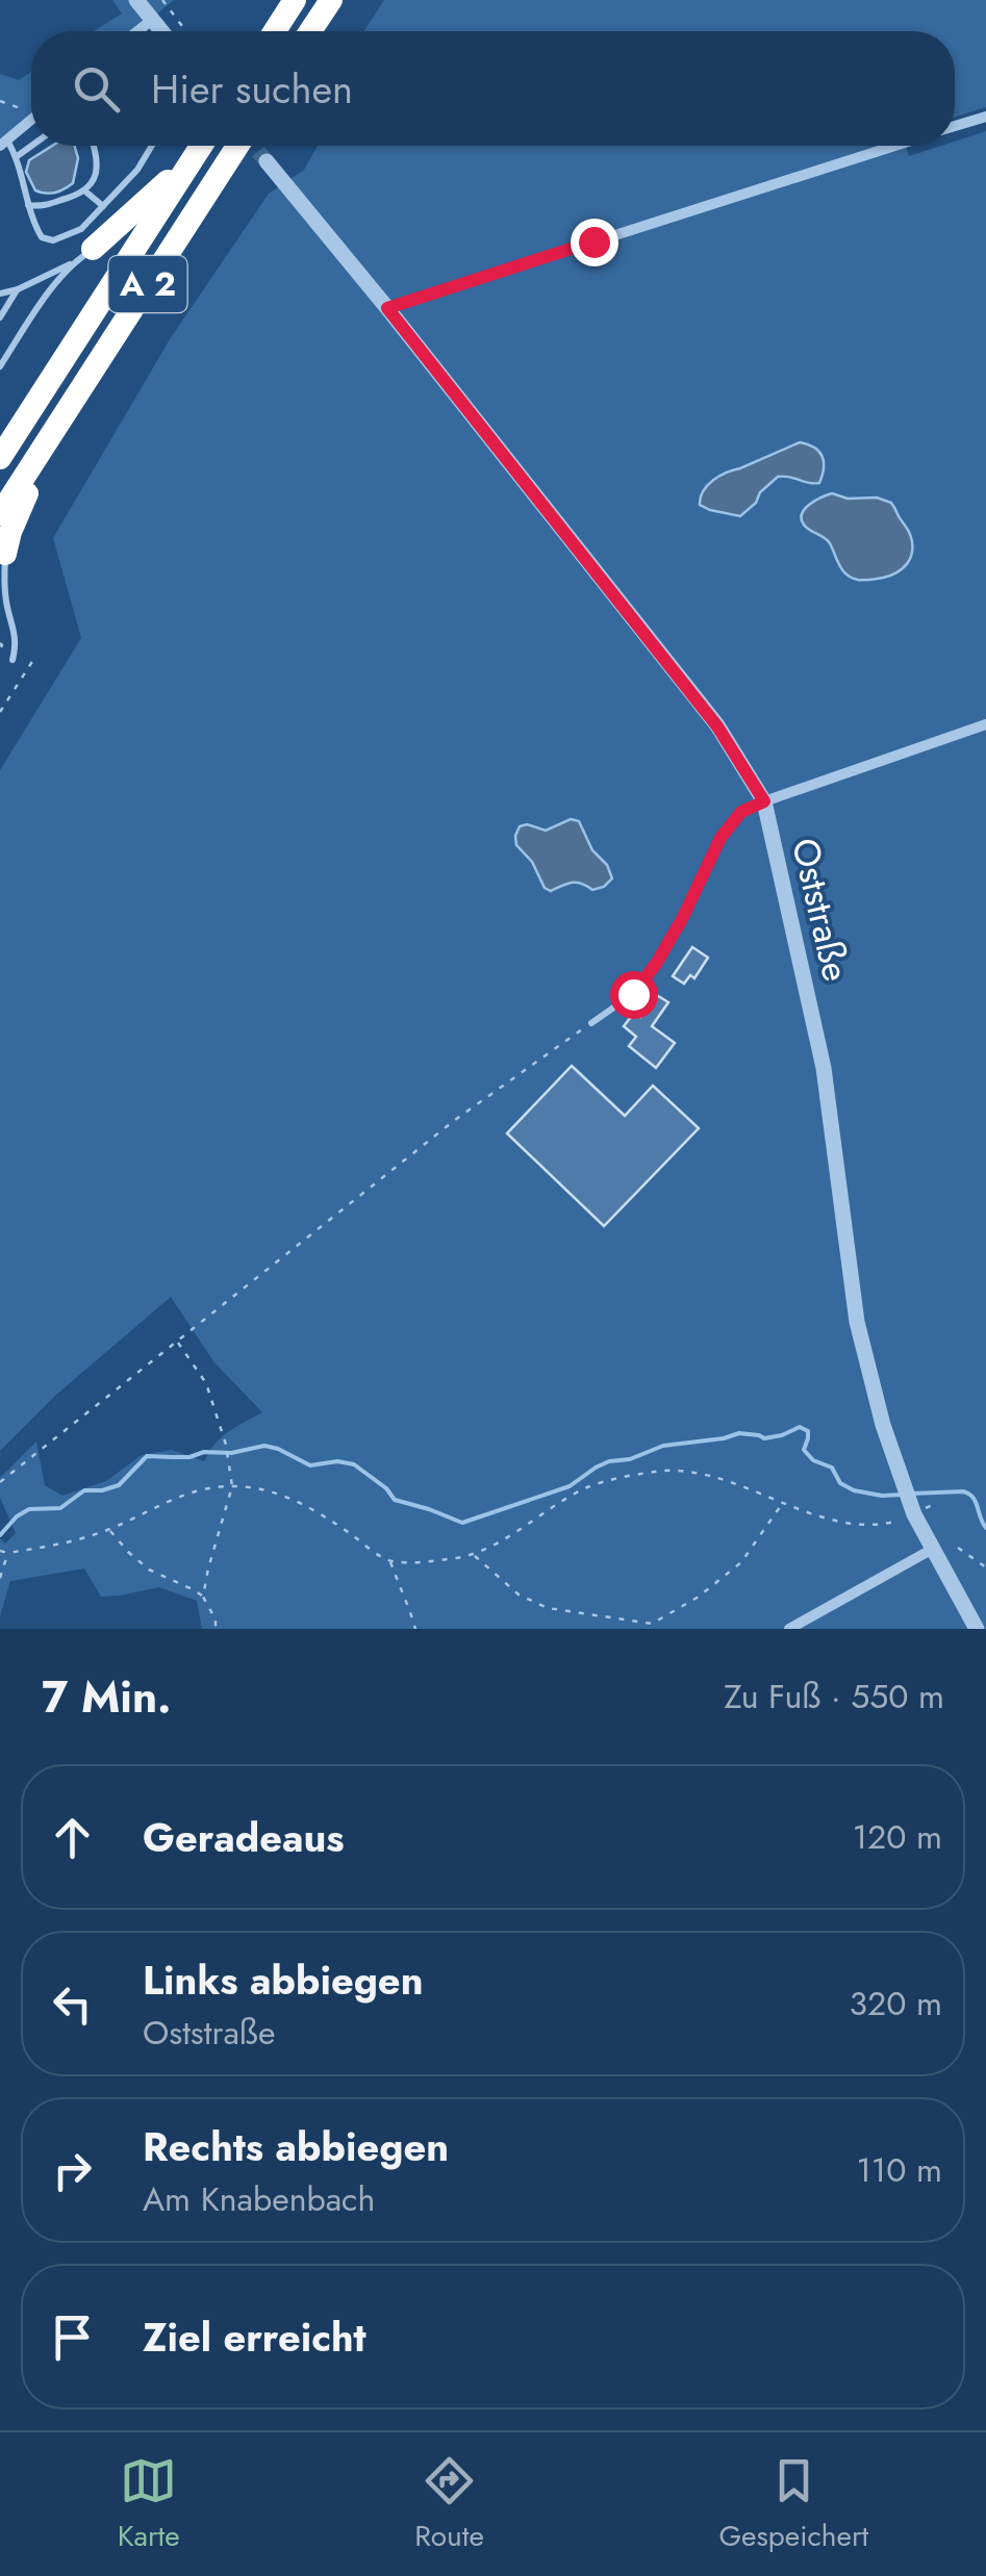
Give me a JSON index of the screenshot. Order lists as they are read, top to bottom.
{
  "streets": {
    "highway": ["A 2"],
    "street": ["Oststraße"]
  },
  "page": {
    "search": "Hier suchen",
    "heading": ["7 Min.", "Zu Fuß · 550 m"],
    "list": [
      ["Geradeaus", "120 m"],
      ["Links abbiegen", "Oststraße", "320 m"],
      ["Rechts abbiegen", "Am Knabenbach", "110 m"],
      "Ziel erreicht"
    ],
    "nav": ["Karte", "Route", "Gespeichert"]
  }
}
